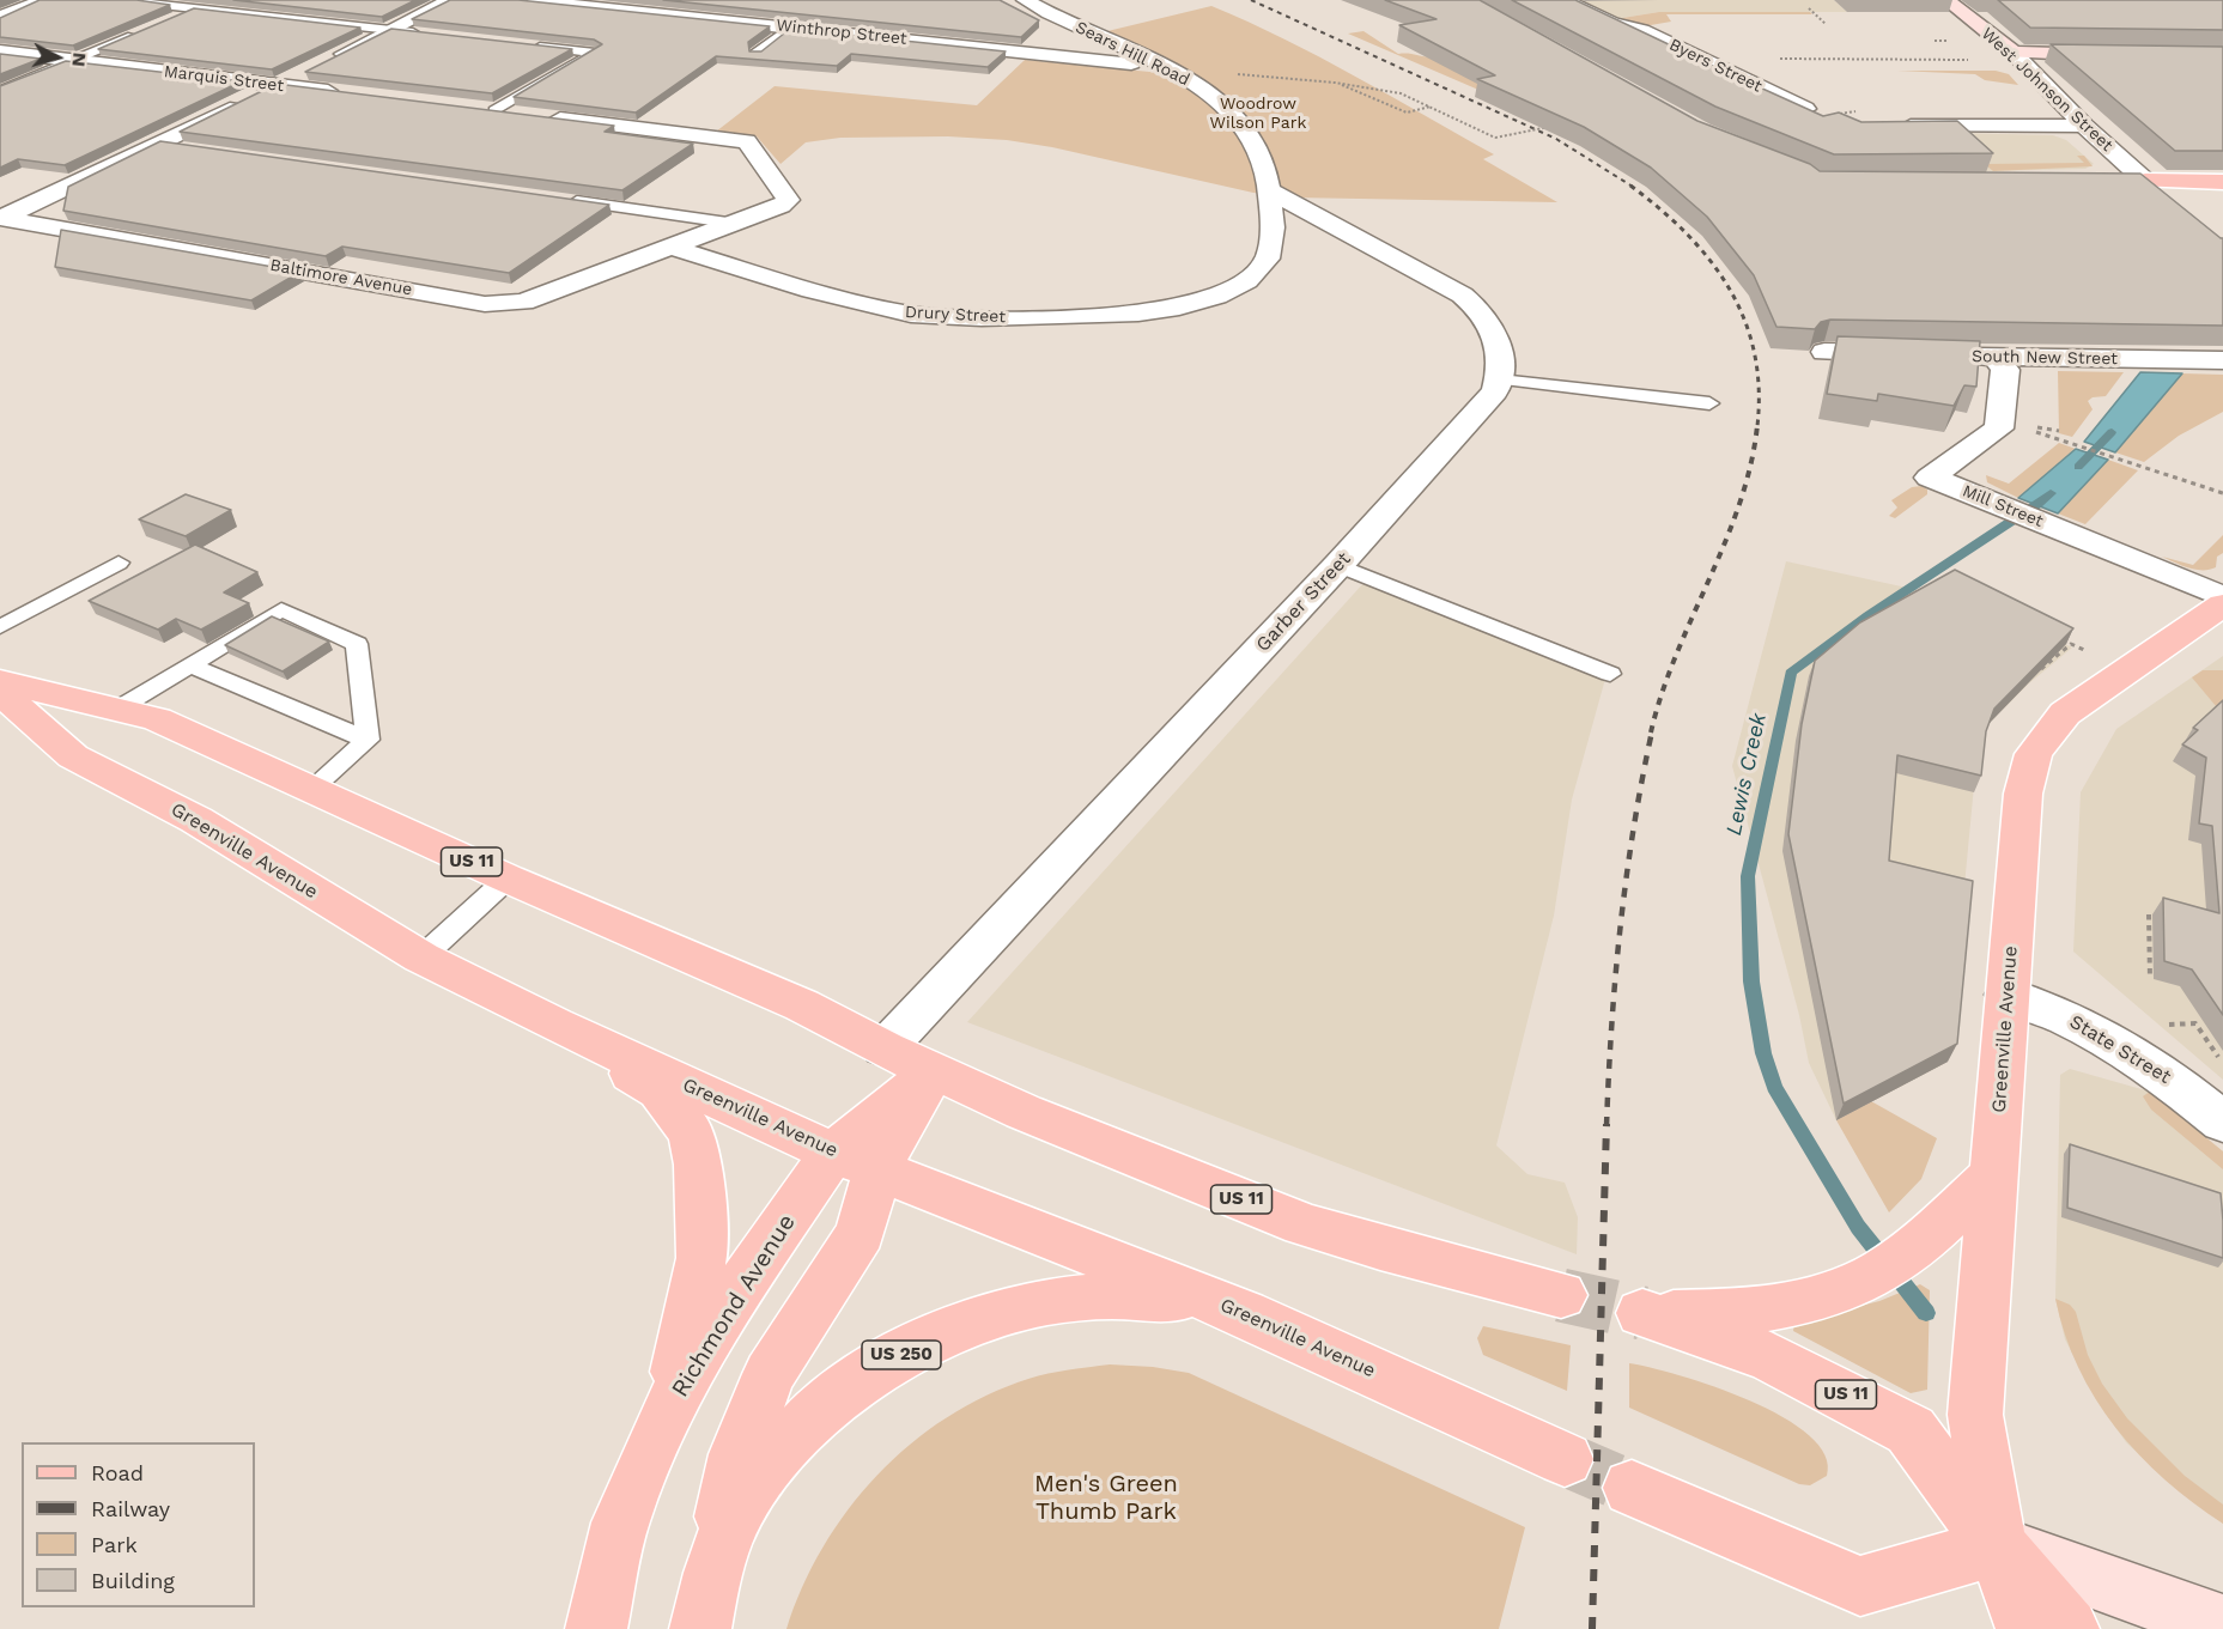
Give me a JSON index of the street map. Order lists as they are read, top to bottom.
{
  "streets": {
    "main road": [
      "West Johnson Street",
      "Greenville Avenue",
      "US 11",
      "Richmond Avenue",
      "US 250"
    ],
    "street": [
      "Winthrop Street",
      "Sears Hill Road",
      "Byers Street",
      "Marquis Street",
      "Baltimore Avenue",
      "Drury Street",
      "South New Street",
      "Mill Street",
      "Garber Street",
      "State Street"
    ]
  },
  "crossings": [
    ["Winthrop Street", "Sears Hill Road"],
    ["Sears Hill Road", "Drury Street"],
    ["Baltimore Avenue", "Drury Street"],
    ["South New Street", "Mill Street"],
    ["Garber Street", "US 11"],
    ["Greenville Avenue", "US 11"],
    ["Greenville Avenue", "State Street"],
    ["Greenville Avenue", "Richmond Avenue"],
    ["Greenville Avenue", "US 250"],
    ["US 11", "Richmond Avenue"]
  ],
  "water": ["Lewis Creek"],
  "parks": ["Woodrow Wilson Park", "Men's Green Thumb Park"],
  "legend": [
    "Road",
    "Railway",
    "Park",
    "Building"
  ],
  "north": "right"
}
